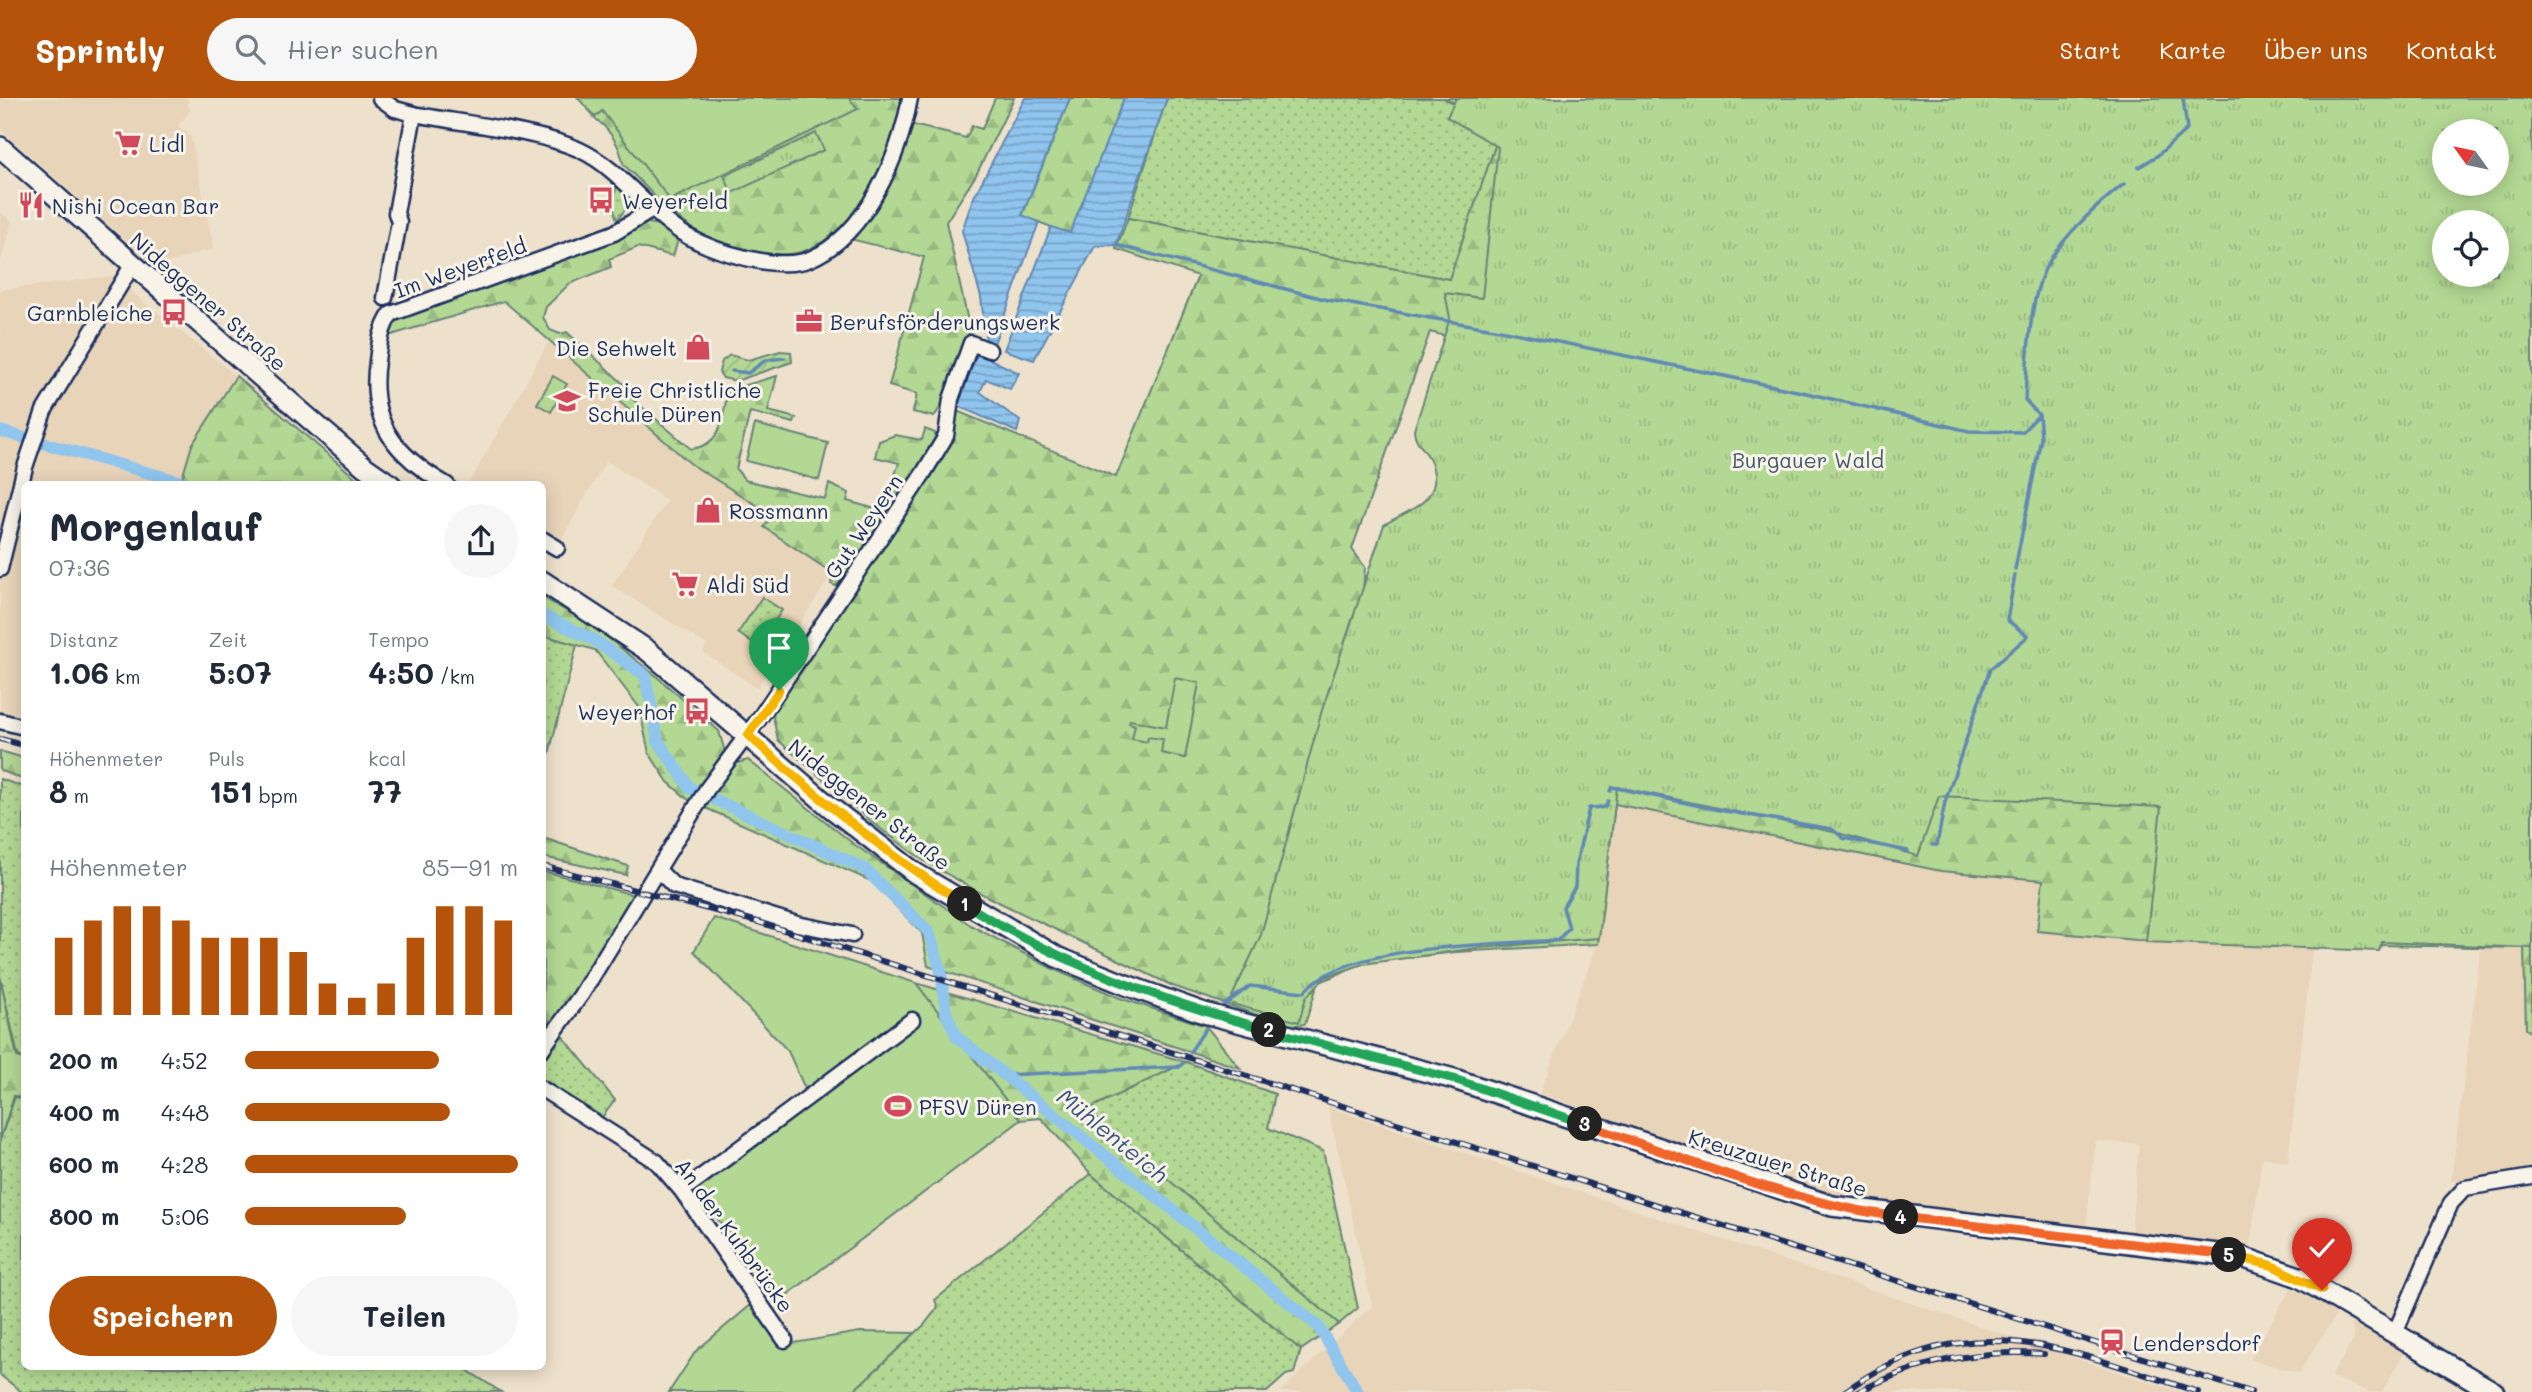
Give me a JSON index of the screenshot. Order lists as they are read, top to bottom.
{
  "streets": {
    "main road": ["Nideggener Straße", "Kreuzauer Straße"],
    "street": ["Im Weyerfeld", "Gut Weyern", "An der Kuhbrücke"]
  },
  "crossings": [
    ["Nideggener Straße", "Gut Weyern"],
    ["Nideggener Straße", "Kreuzauer Straße"]
  ],
  "water": ["Mühlenteich"],
  "parks": ["Burgauer Wald"],
  "places": {
    "supermarket": ["Lidl", "Aldi Süd"],
    "bus stop": ["Weyerfeld", "Garnbleiche", "Weyerhof"],
    "restaurant": ["Nishi Ocean Bar"],
    "office": ["Berufsförderungswerk"],
    "shop": ["Die Sehwelt", "Rossmann"],
    "school or university": ["Freie Christliche Schule Düren"],
    "sports": ["PFSV Düren"],
    "station": ["Lendersdorf"]
  },
  "north": "top left",
  "page": {
    "header": "Sprintly",
    "search": "Hier suchen",
    "nav": [
      "Start",
      "Karte",
      "Über uns",
      "Kontakt"
    ],
    "heading": ["Morgenlauf", "07:36"],
    "stats": [
      ["Distanz", "1.06 km"],
      ["Zeit", "5:07"],
      ["Tempo", "4:50 /km"],
      ["Höhenmeter", "8 m"],
      ["Puls", "151 bpm"],
      ["kcal", "77"]
    ],
    "chart": ["Höhenmeter", "85–91 m"],
    "pins": [
      "1",
      "2",
      "3",
      "4",
      "5"
    ],
    "list": [
      {
        "name": "200 m",
        "note": "4:52"
      },
      {
        "name": "400 m",
        "note": "4:48"
      },
      {
        "name": "600 m",
        "note": "4:28"
      },
      {
        "name": "800 m",
        "note": "5:06"
      }
    ],
    "buttons": ["Speichern", "Teilen"]
  }
}
